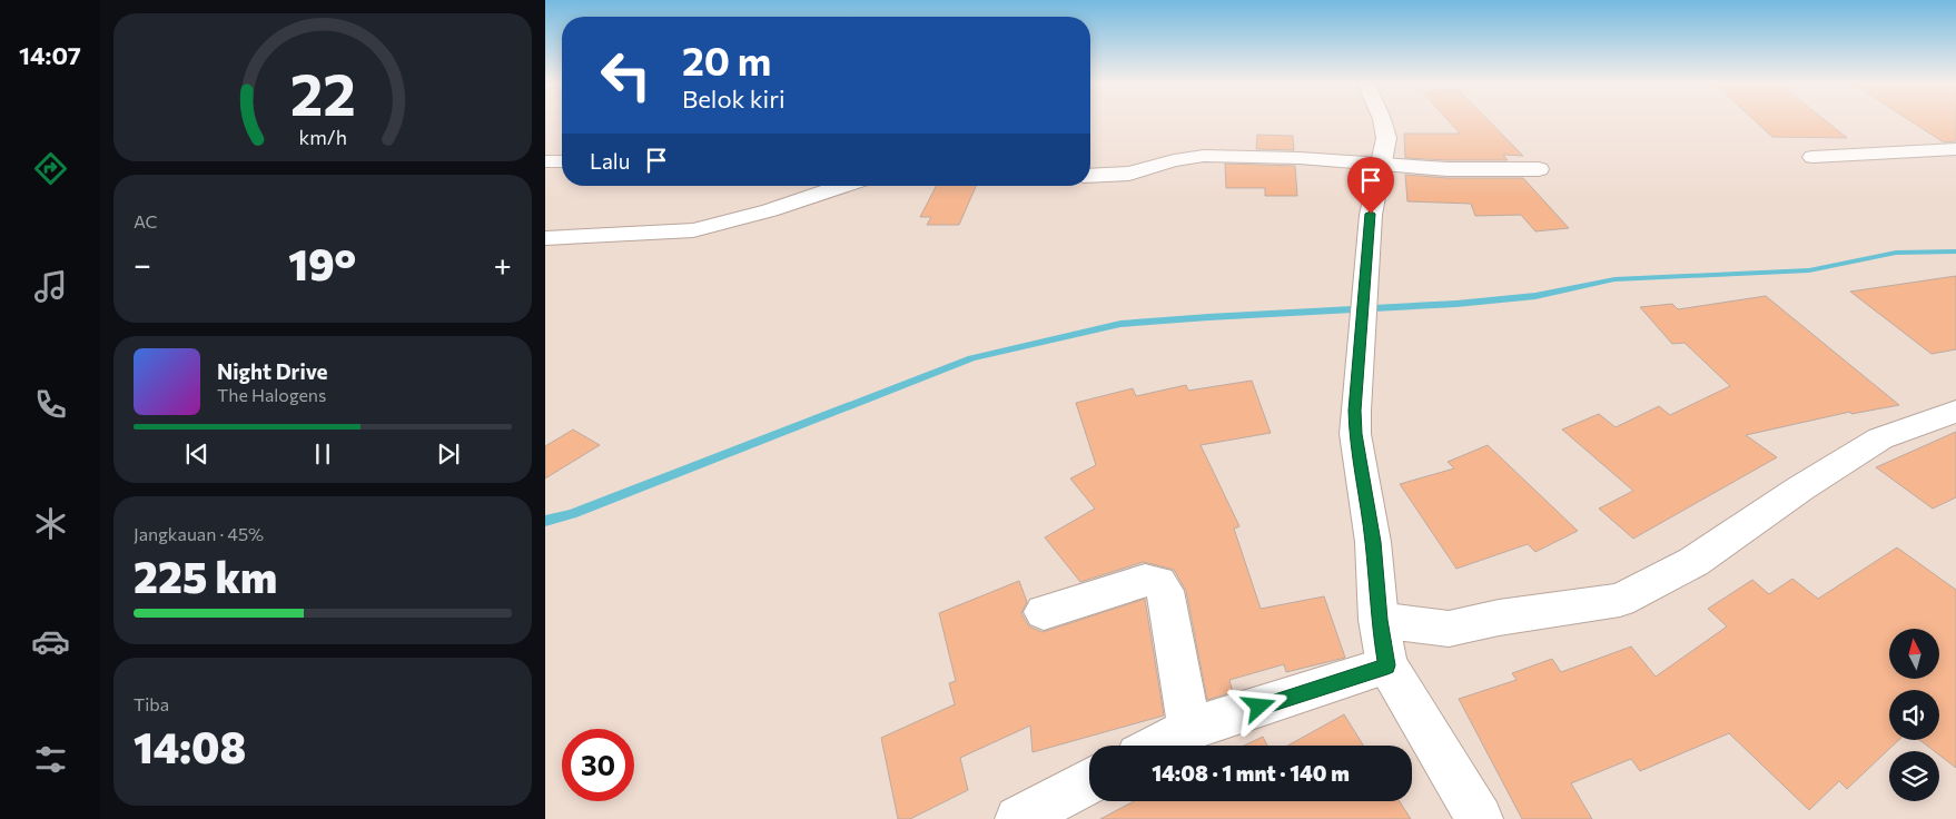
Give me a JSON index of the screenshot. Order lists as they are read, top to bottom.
{
  "north": "top",
  "page": {
    "tabs": "14:07",
    "turn": ["20 m", "Belok kiri"],
    "then": "Lalu",
    "tile": [
      "AC",
      ["Jangkauan · 45%", "225 km"],
      ["Tiba", "14:08"]
    ],
    "heat": ["−", "19°", "+"],
    "song": ["Night Drive", "The Halogens"],
    "limit": "30",
    "trip": "14:08 · 1 mnt · 140 m",
    "gauge": ["22", "km/h"]
  }
}
